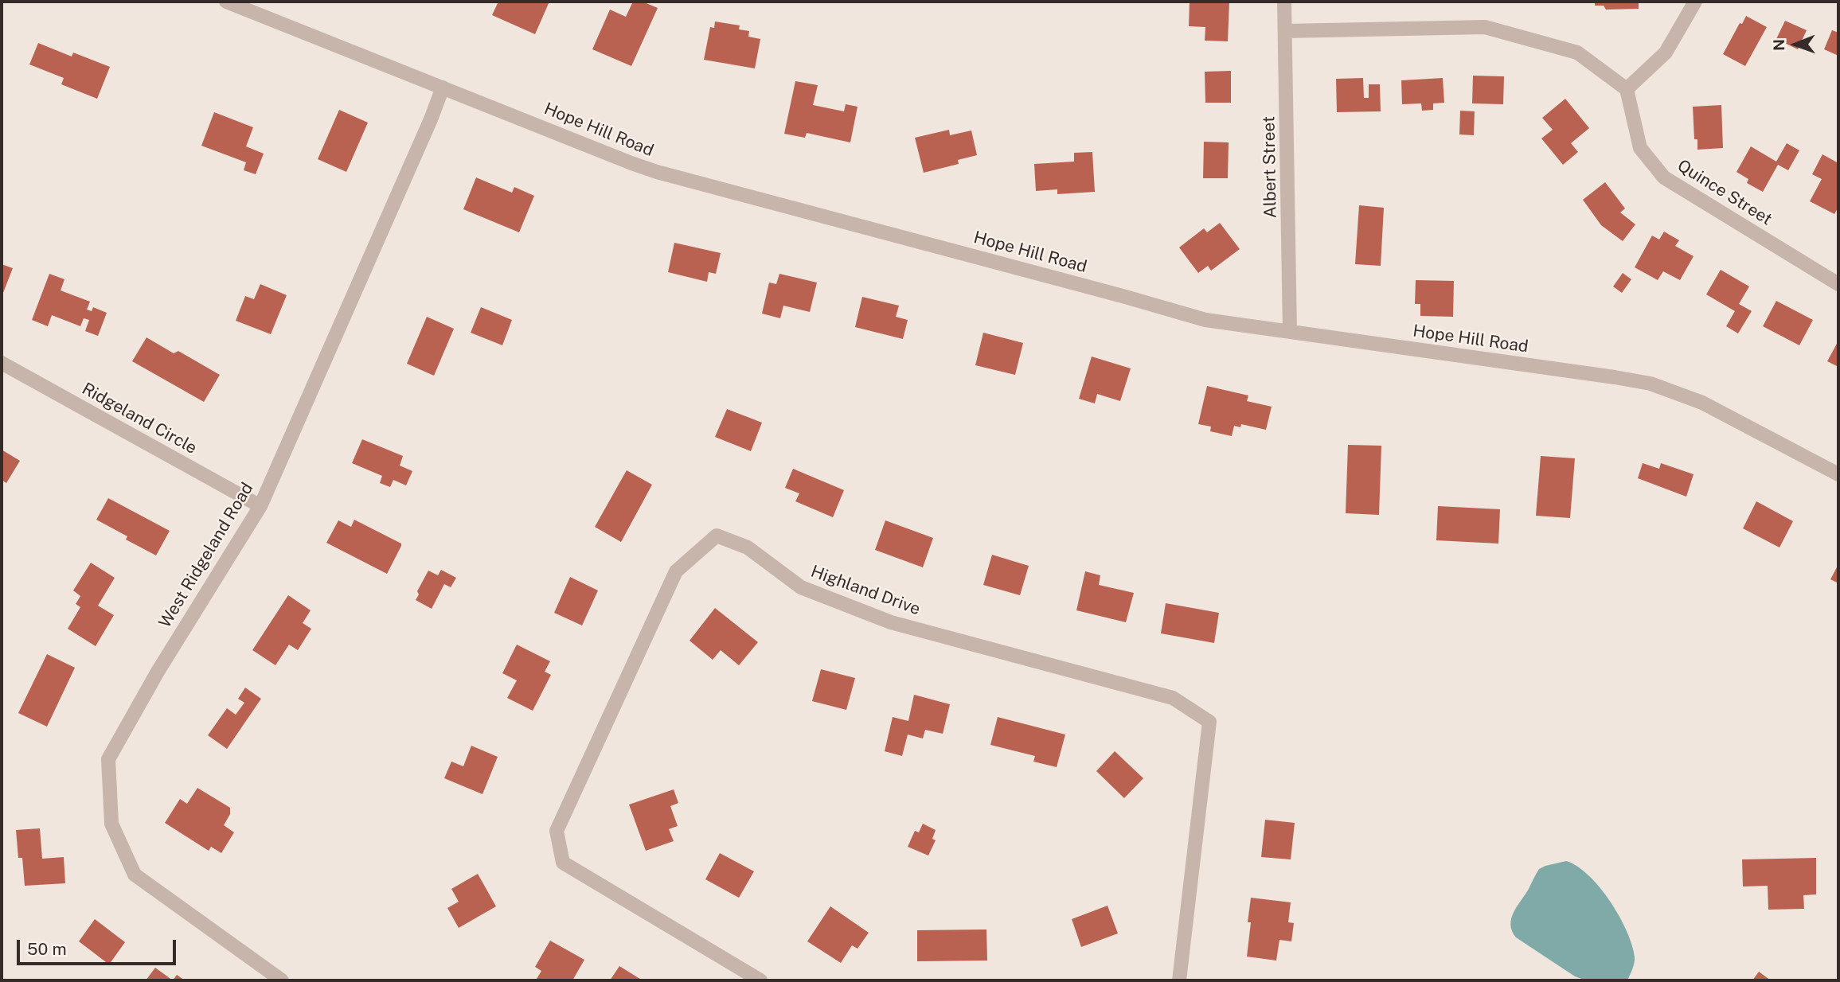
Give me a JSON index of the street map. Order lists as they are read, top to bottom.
{
  "streets": {
    "street": [
      "Hope Hill Road",
      "Albert Street",
      "Quince Street",
      "Ridgeland Circle",
      "West Ridgeland Road",
      "Highland Drive"
    ]
  },
  "crossings": [
    ["Hope Hill Road", "Albert Street"],
    ["Hope Hill Road", "West Ridgeland Road"],
    ["Ridgeland Circle", "West Ridgeland Road"]
  ],
  "scale_bar": "50 m",
  "north": "left"
}
